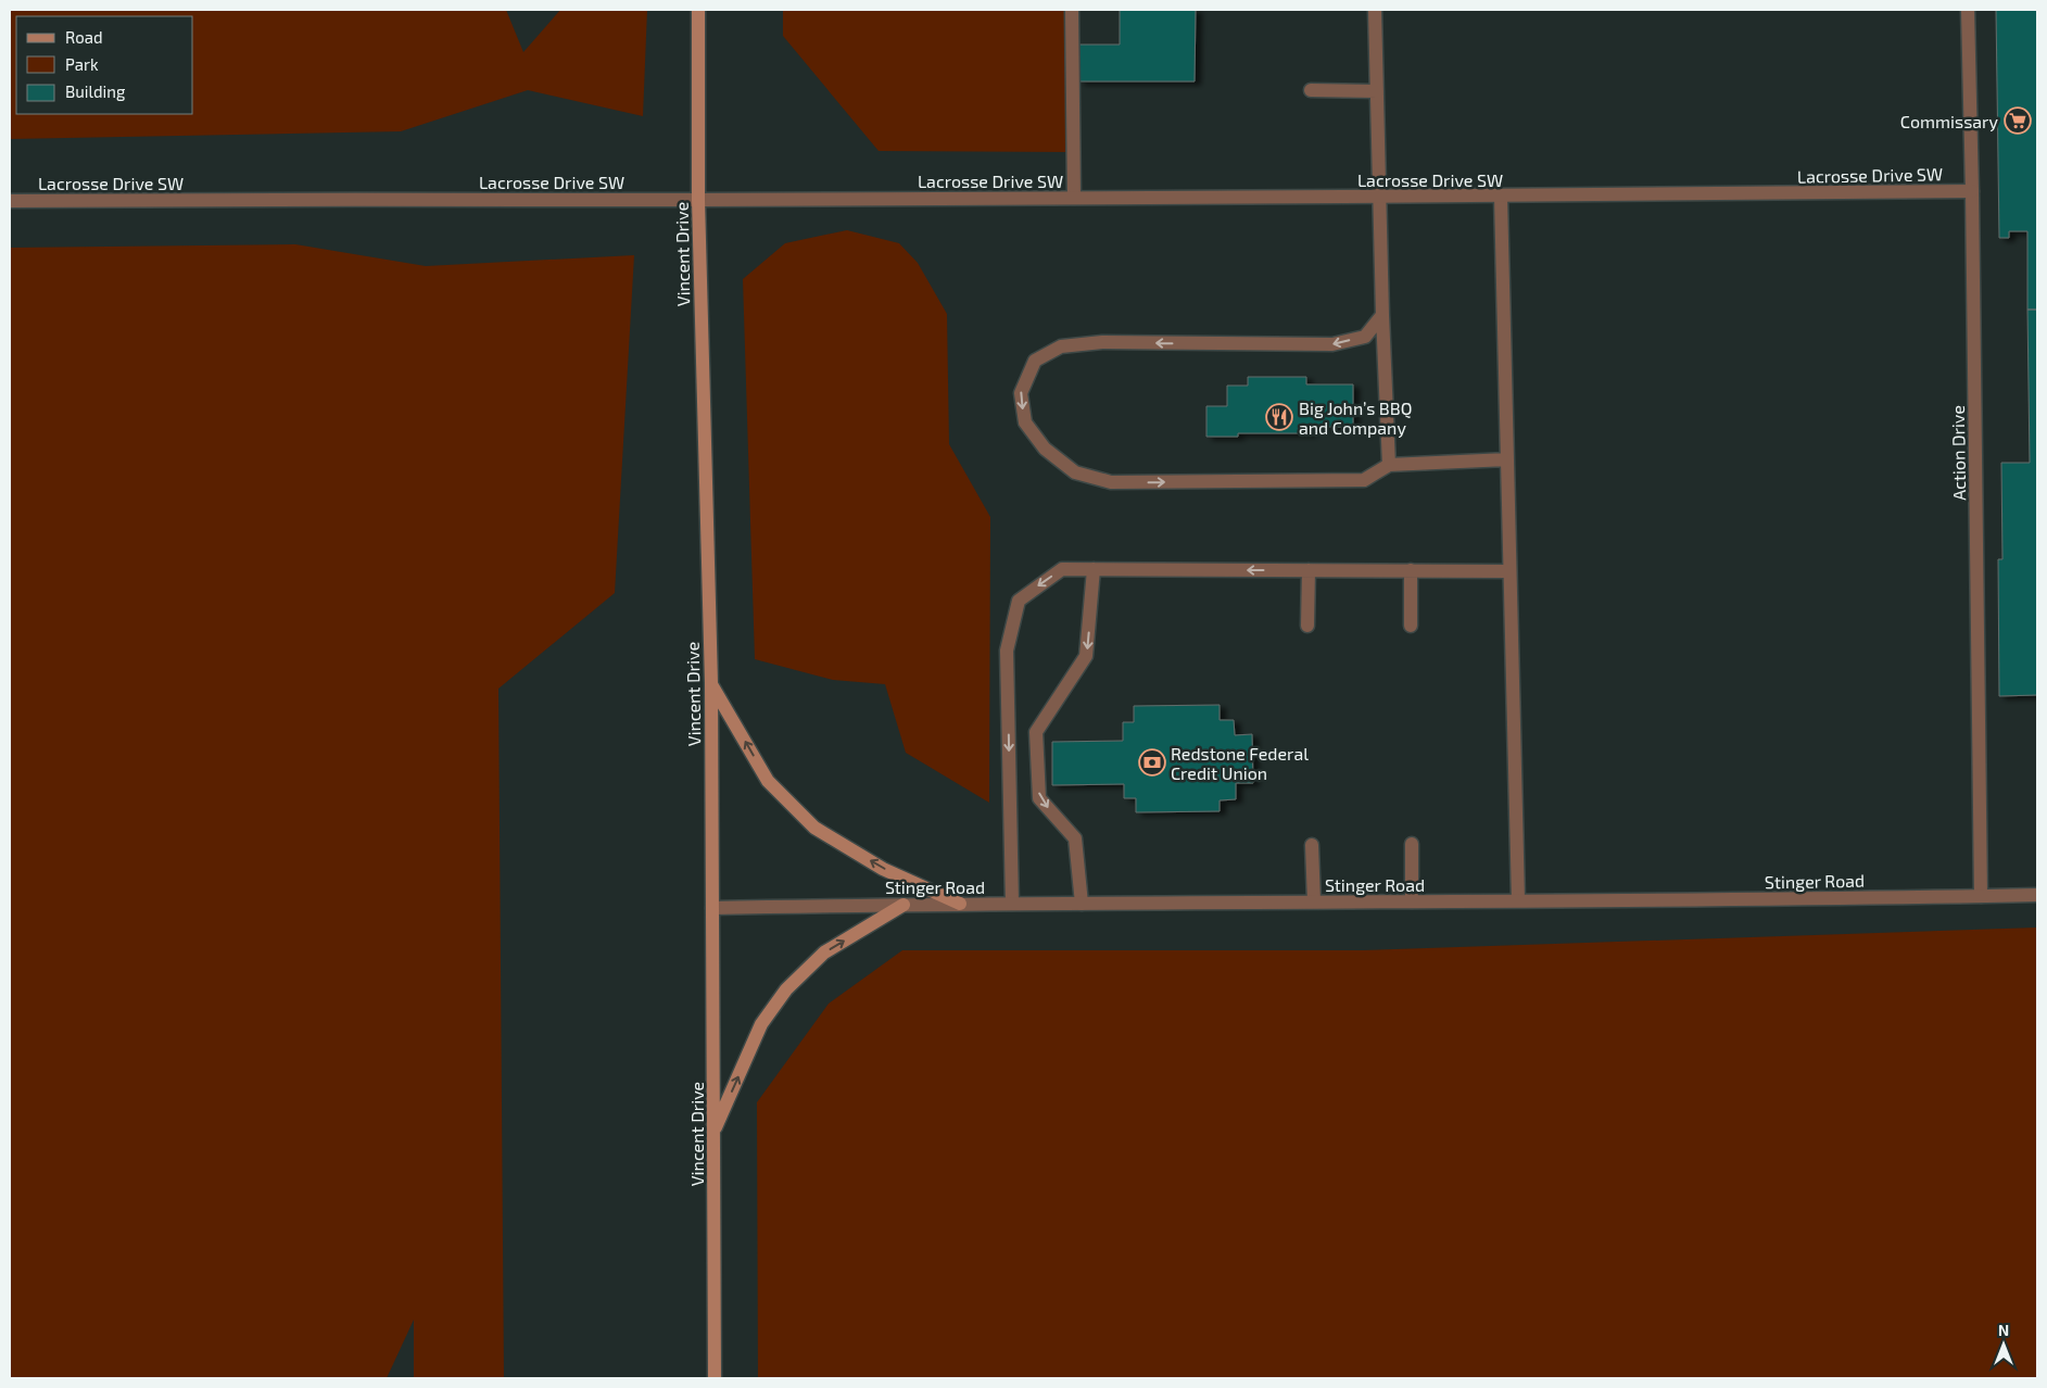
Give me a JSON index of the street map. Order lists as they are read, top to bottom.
{
  "streets": {
    "street": [
      "Lacrosse Drive SW",
      "Vincent Drive",
      "Action Drive",
      "Stinger Road"
    ]
  },
  "crossings": [
    ["Lacrosse Drive SW", "Vincent Drive"],
    ["Lacrosse Drive SW", "Action Drive"],
    ["Vincent Drive", "Stinger Road"],
    ["Action Drive", "Stinger Road"]
  ],
  "places": {
    "supermarket": ["Commissary"],
    "restaurant": ["Big John’s BBQ and Company"],
    "bank": ["Redstone Federal Credit Union"]
  },
  "legend": ["Road", "Park", "Building"],
  "north": "top"
}
